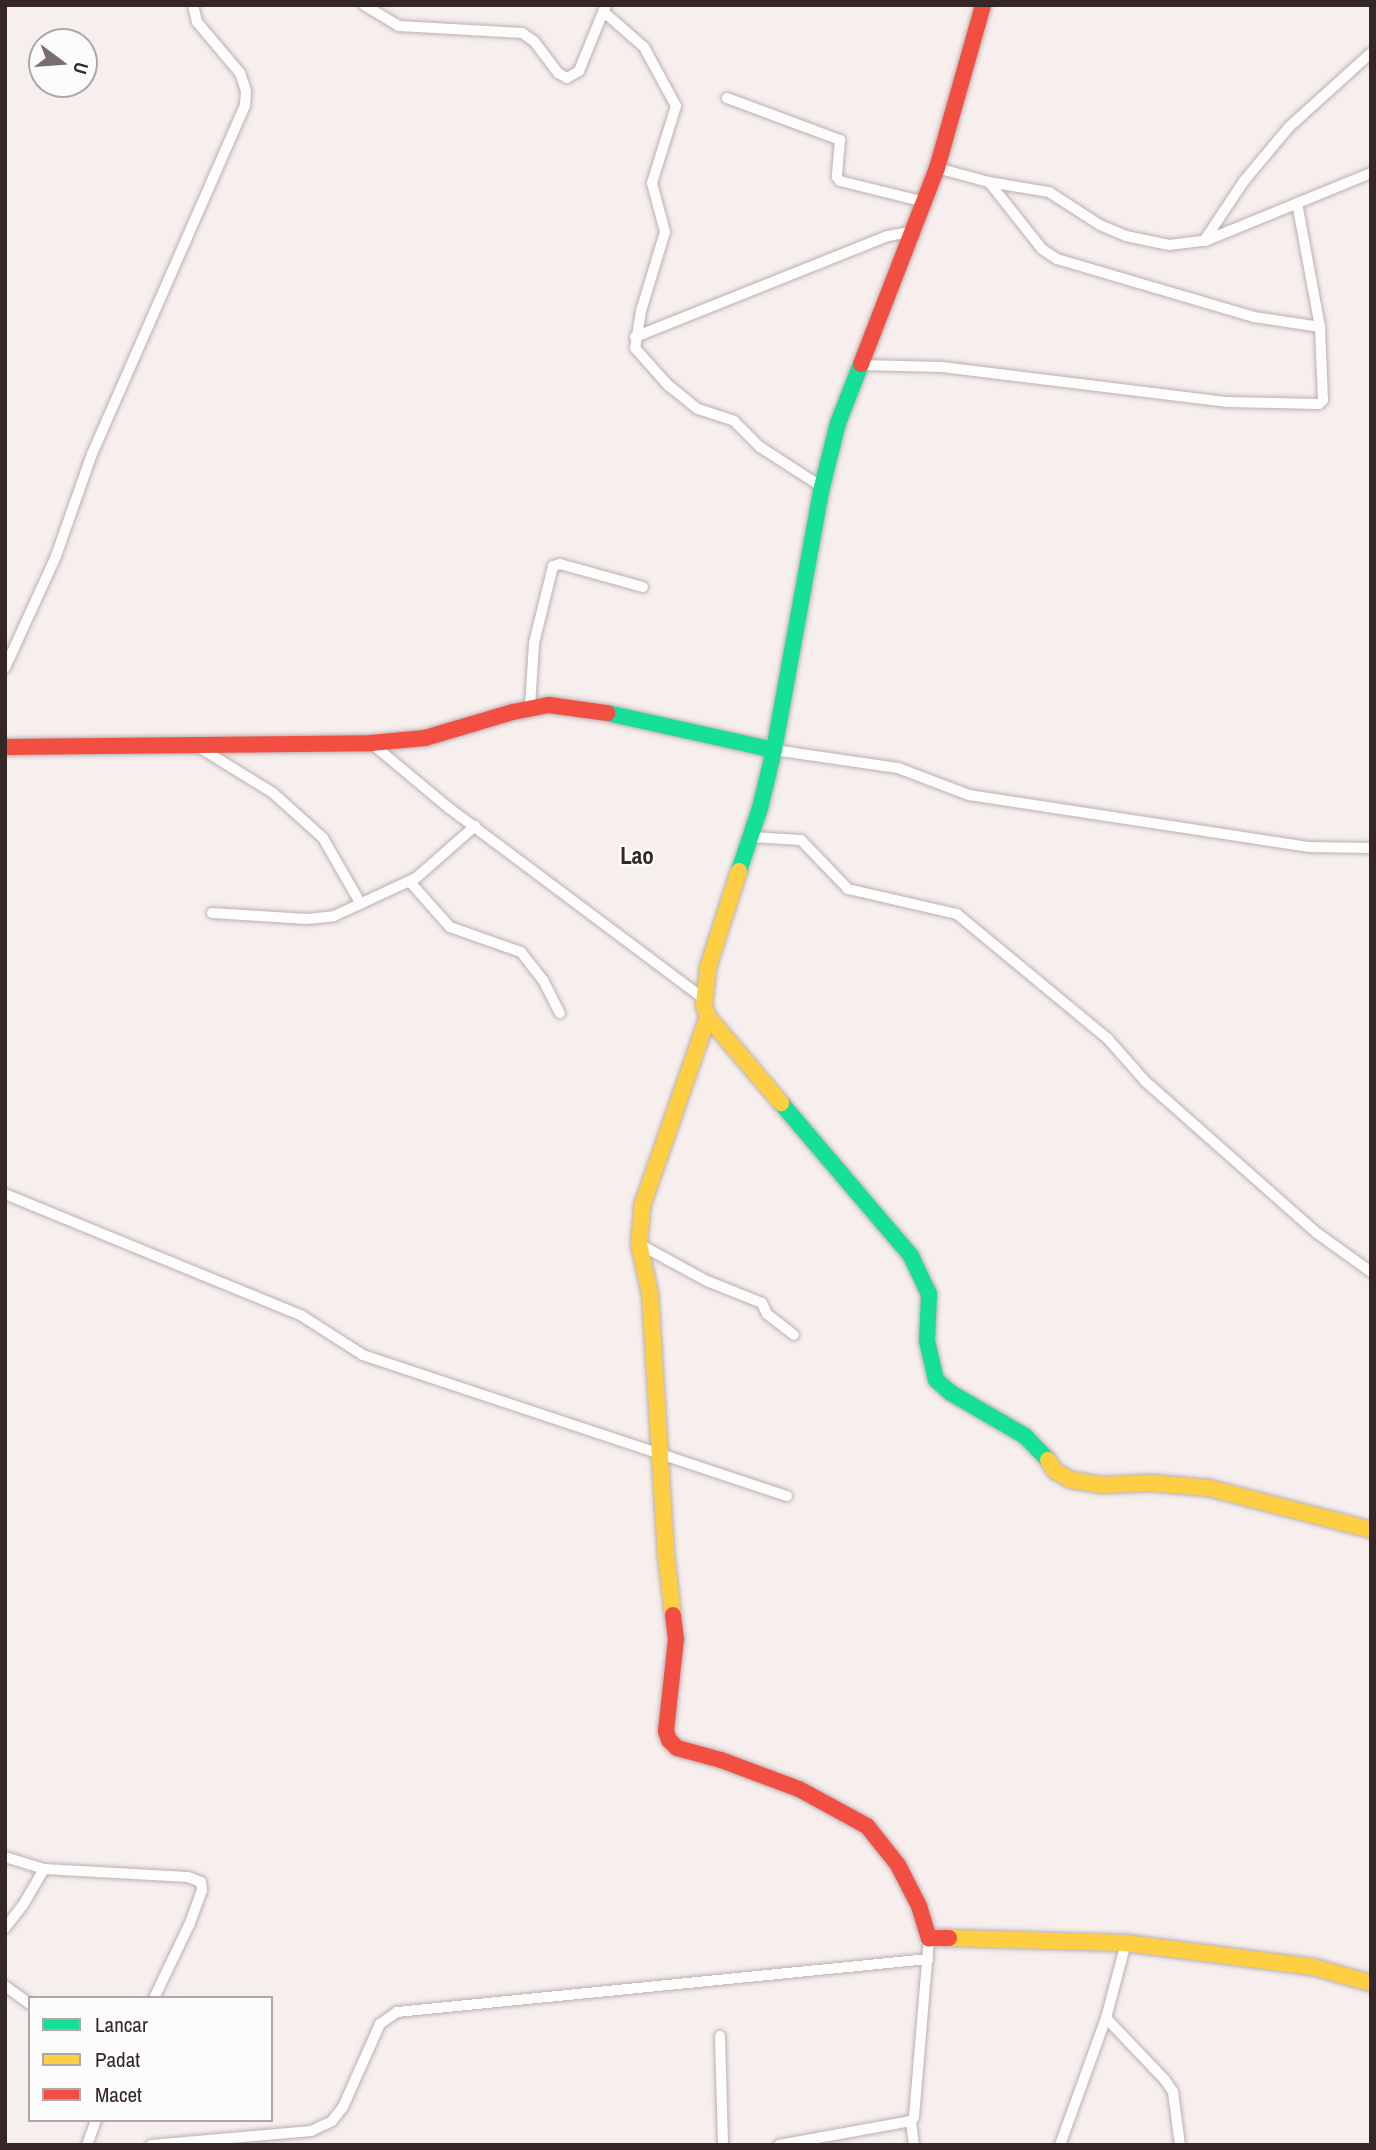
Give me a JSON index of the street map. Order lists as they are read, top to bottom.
{
  "districts": ["Lao"],
  "legend": ["Lancar", "Padat", "Macet"],
  "north": "right"
}
